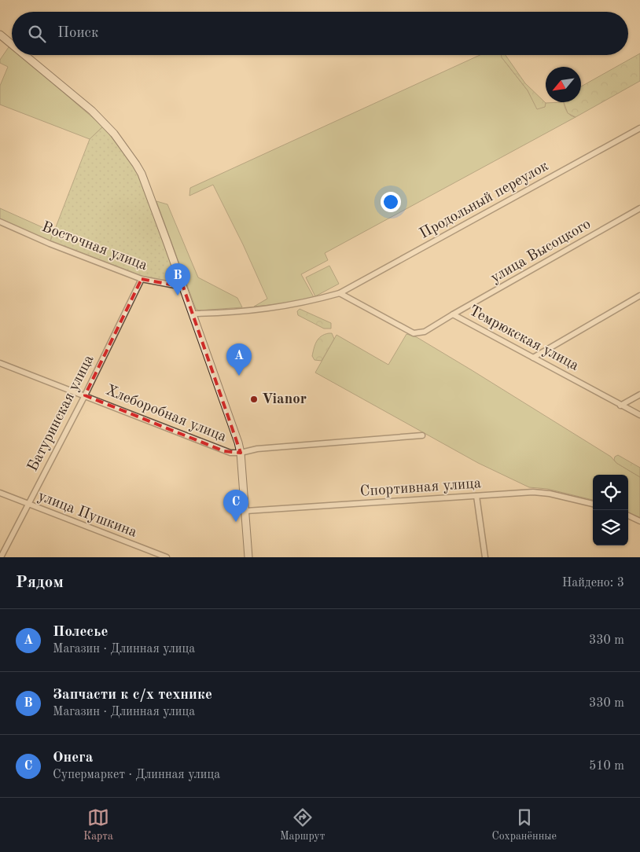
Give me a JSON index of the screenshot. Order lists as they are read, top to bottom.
{
  "streets": {
    "street": [
      "Продольный переулок",
      "Восточная улица",
      "улица Высоцкого",
      "Темрюкская улица",
      "Батуринская улица",
      "Хлеборобная улица",
      "Спортивная улица",
      "улица Пушкина"
    ]
  },
  "crossings": [
    ["Продольный переулок", "Темрюкская улица"],
    ["Восточная улица", "Батуринская улица"],
    ["улица Высоцкого", "Темрюкская улица"],
    ["Батуринская улица", "Хлеборобная улица"],
    ["Батуринская улица", "улица Пушкина"]
  ],
  "places": ["Vianor"],
  "north": "bottom left",
  "page": {
    "search": "Поиск",
    "pins": ["B", "A", "C"],
    "heading": ["Рядом", "Найдено: 3"],
    "list": [
      {
        "mark": "A",
        "name": "Полесье",
        "note": "Магазин · Длинная улица",
        "value": "330 m"
      },
      {
        "mark": "B",
        "name": "Запчасти к с/х технике",
        "note": "Магазин · Длинная улица",
        "value": "330 m"
      },
      {
        "mark": "C",
        "name": "Онега",
        "note": "Супермаркет · Длинная улица",
        "value": "510 m"
      }
    ],
    "nav": ["Карта", "Маршрут", "Сохранённые"]
  }
}
